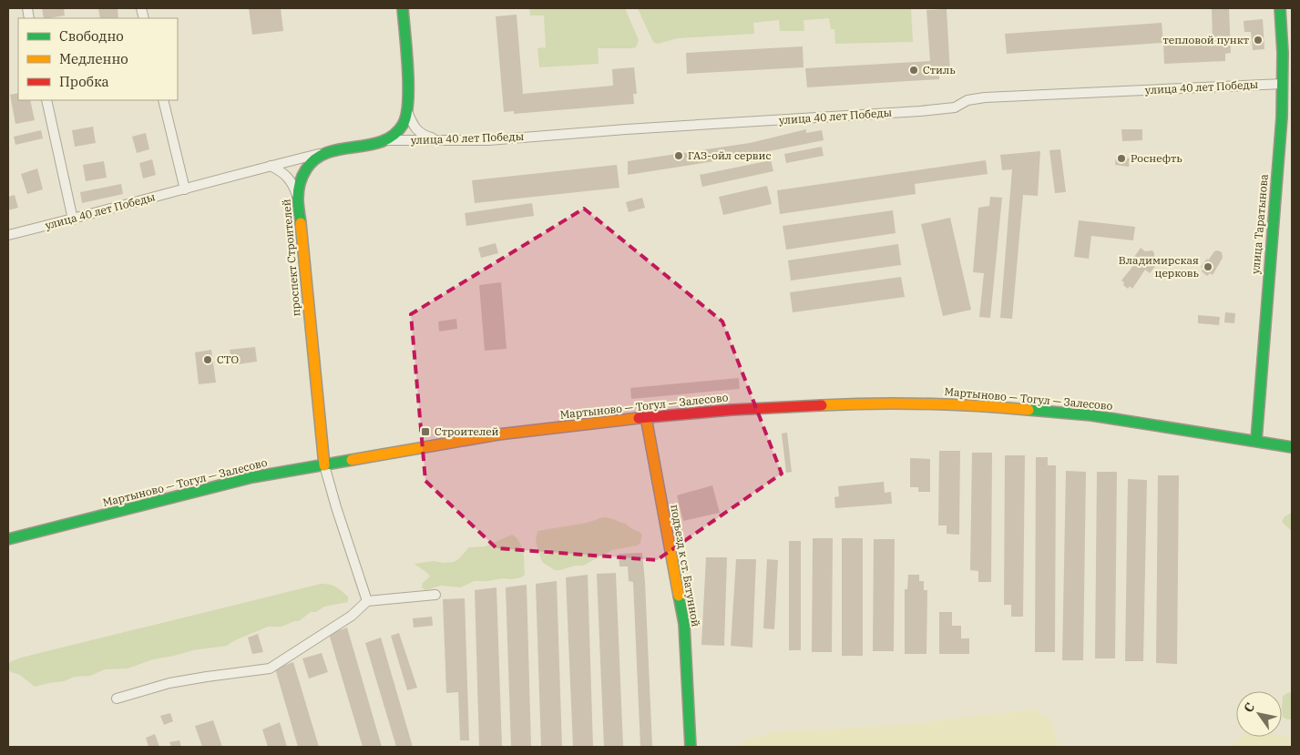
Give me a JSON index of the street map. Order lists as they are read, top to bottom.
{
  "streets": {
    "street": [
      "улица 40 лет Победы",
      "улица Таратынова",
      "проспект Строителей",
      "Мартыново — Тогул — Залесово",
      "подъезд к ст. Батунной"
    ]
  },
  "crossings": [
    ["улица 40 лет Победы", "улица Таратынова"],
    ["улица 40 лет Победы", "проспект Строителей"],
    ["улица Таратынова", "Мартыново — Тогул — Залесово"],
    ["проспект Строителей", "Мартыново — Тогул — Залесово"],
    ["Мартыново — Тогул — Залесово", "подъезд к ст. Батунной"]
  ],
  "places": {
    "other": [
      "тепловой пункт",
      "Стиль",
      "ГАЗ-ойл сервис",
      "Роснефть",
      "Владимирская церковь",
      "СТО"
    ],
    "transit": ["Строителей"]
  },
  "legend": ["Свободно", "Медленно", "Пробка"],
  "north": "top left"
}
